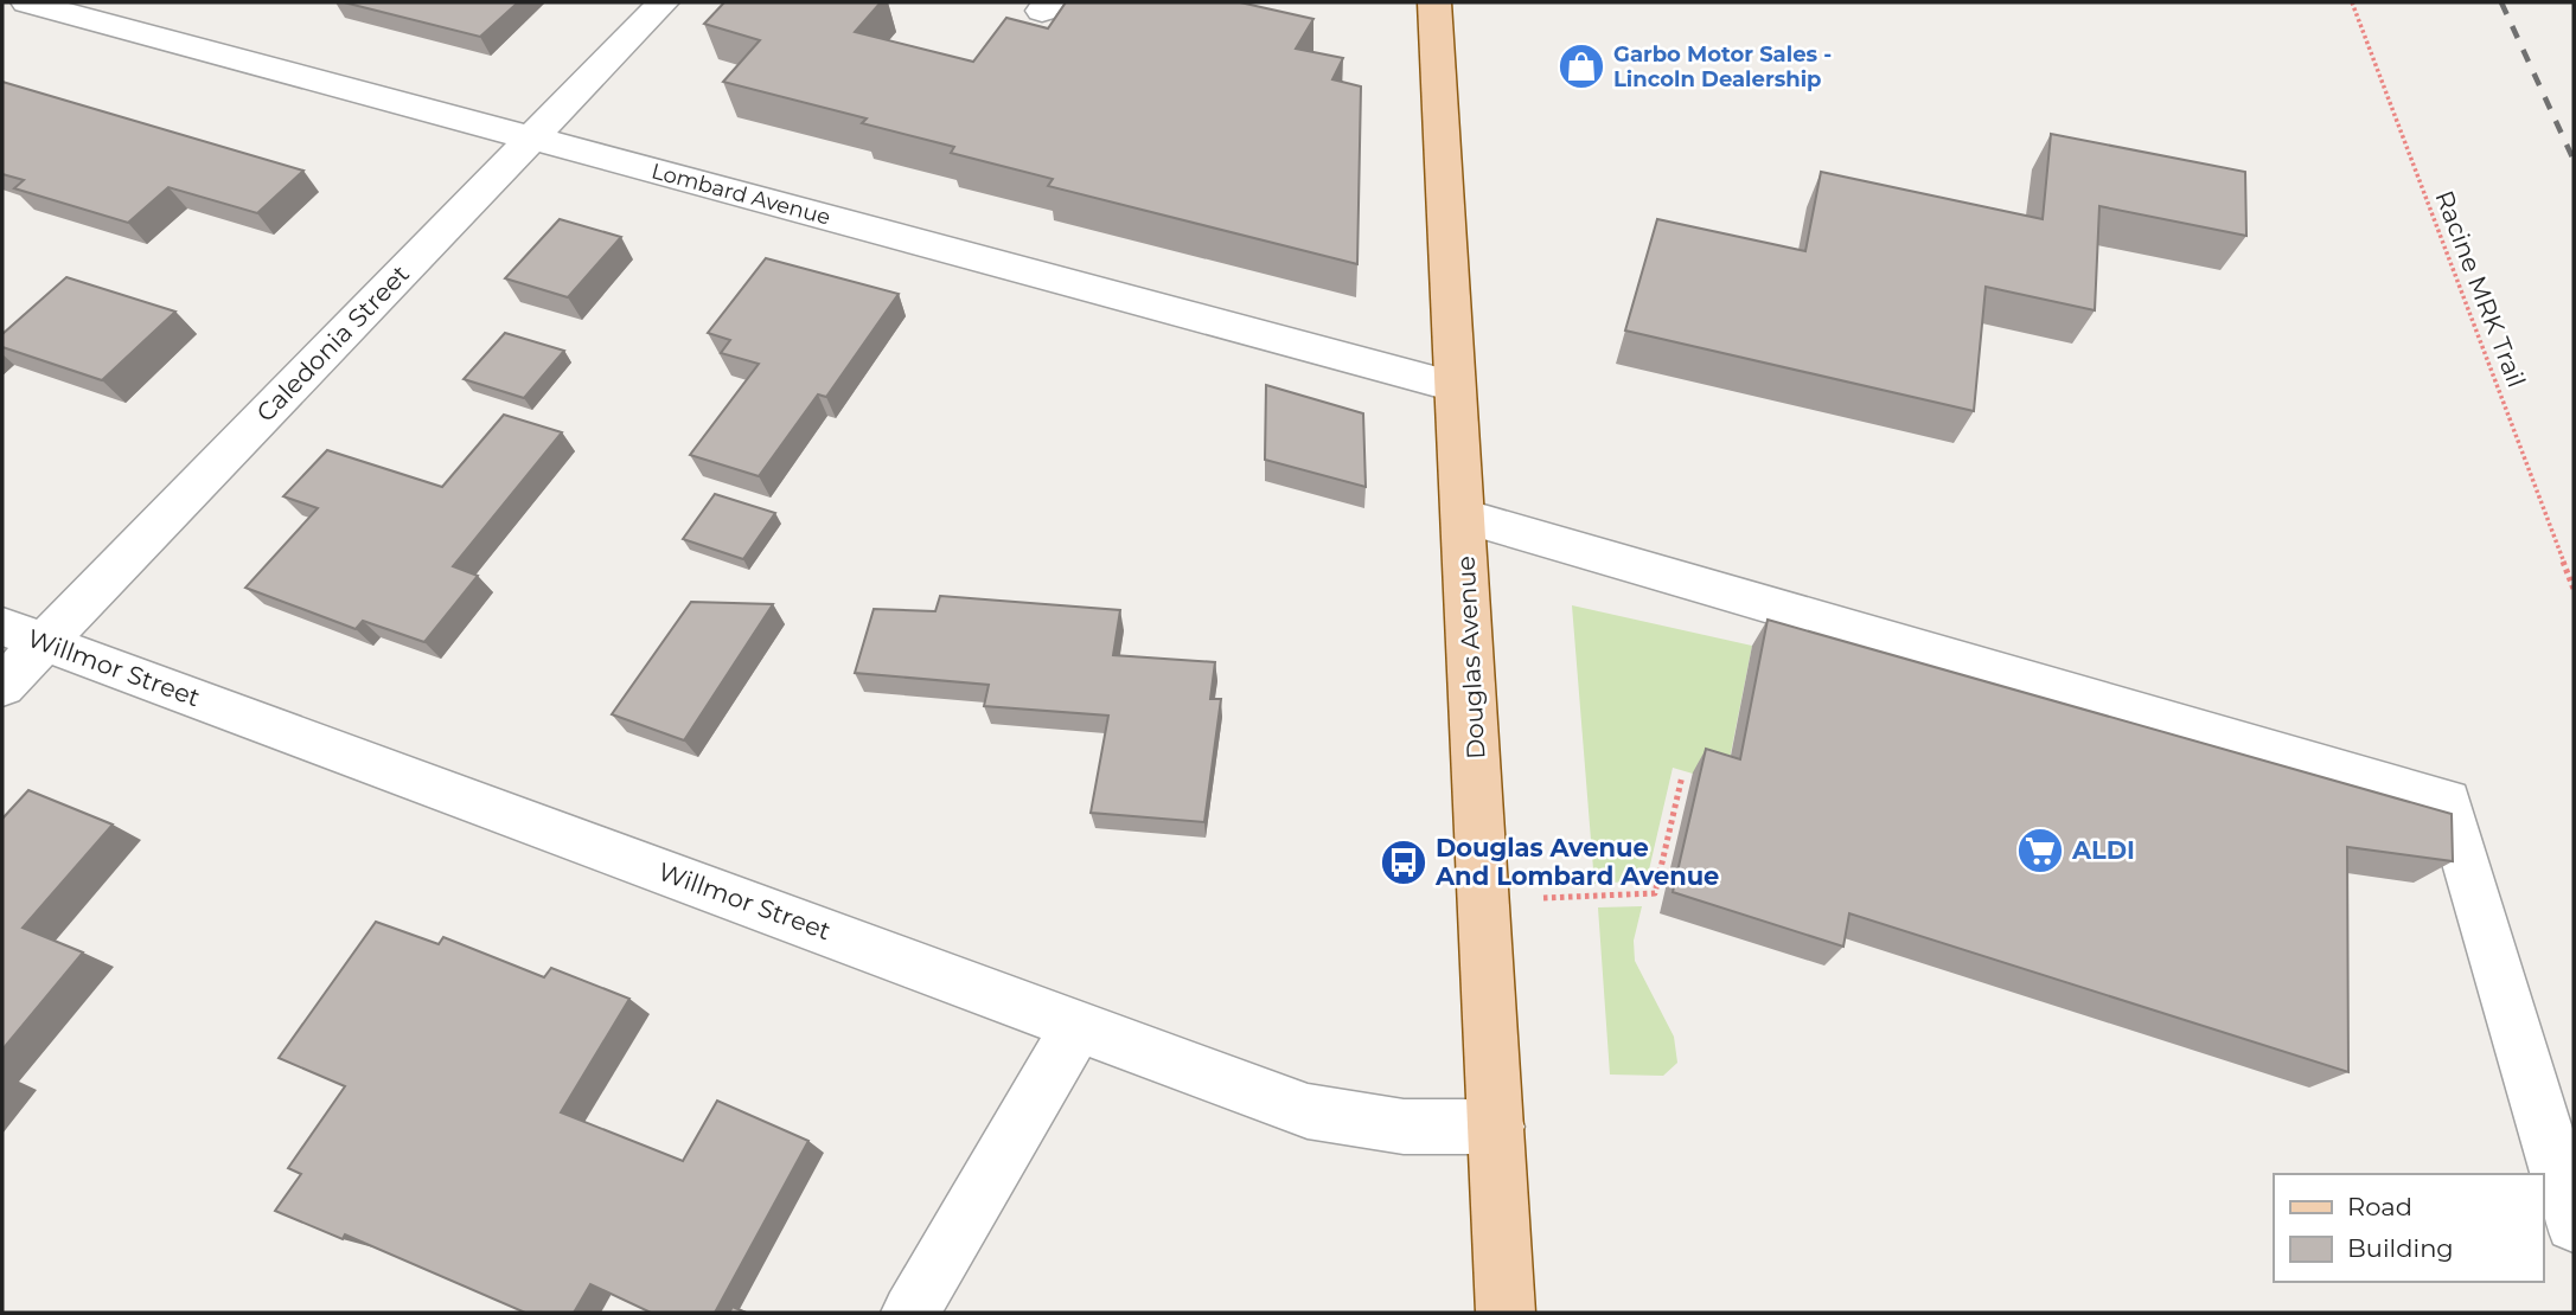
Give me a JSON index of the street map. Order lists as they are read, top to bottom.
{
  "streets": {
    "main road": ["Douglas Avenue"],
    "street": ["Lombard Avenue", "Caledonia Street", "Willmor Street"],
    "path": ["Racine MRK Trail"]
  },
  "crossings": [
    ["Lombard Avenue", "Caledonia Street"],
    ["Lombard Avenue", "Douglas Avenue"],
    ["Caledonia Street", "Willmor Street"],
    ["Douglas Avenue", "Willmor Street"]
  ],
  "places": {
    "shop": ["Garbo Motor Sales - Lincoln Dealership"],
    "supermarket": ["ALDI"],
    "bus stop": ["Douglas Avenue And Lombard Avenue"]
  },
  "legend": ["Road", "Building"]
}
